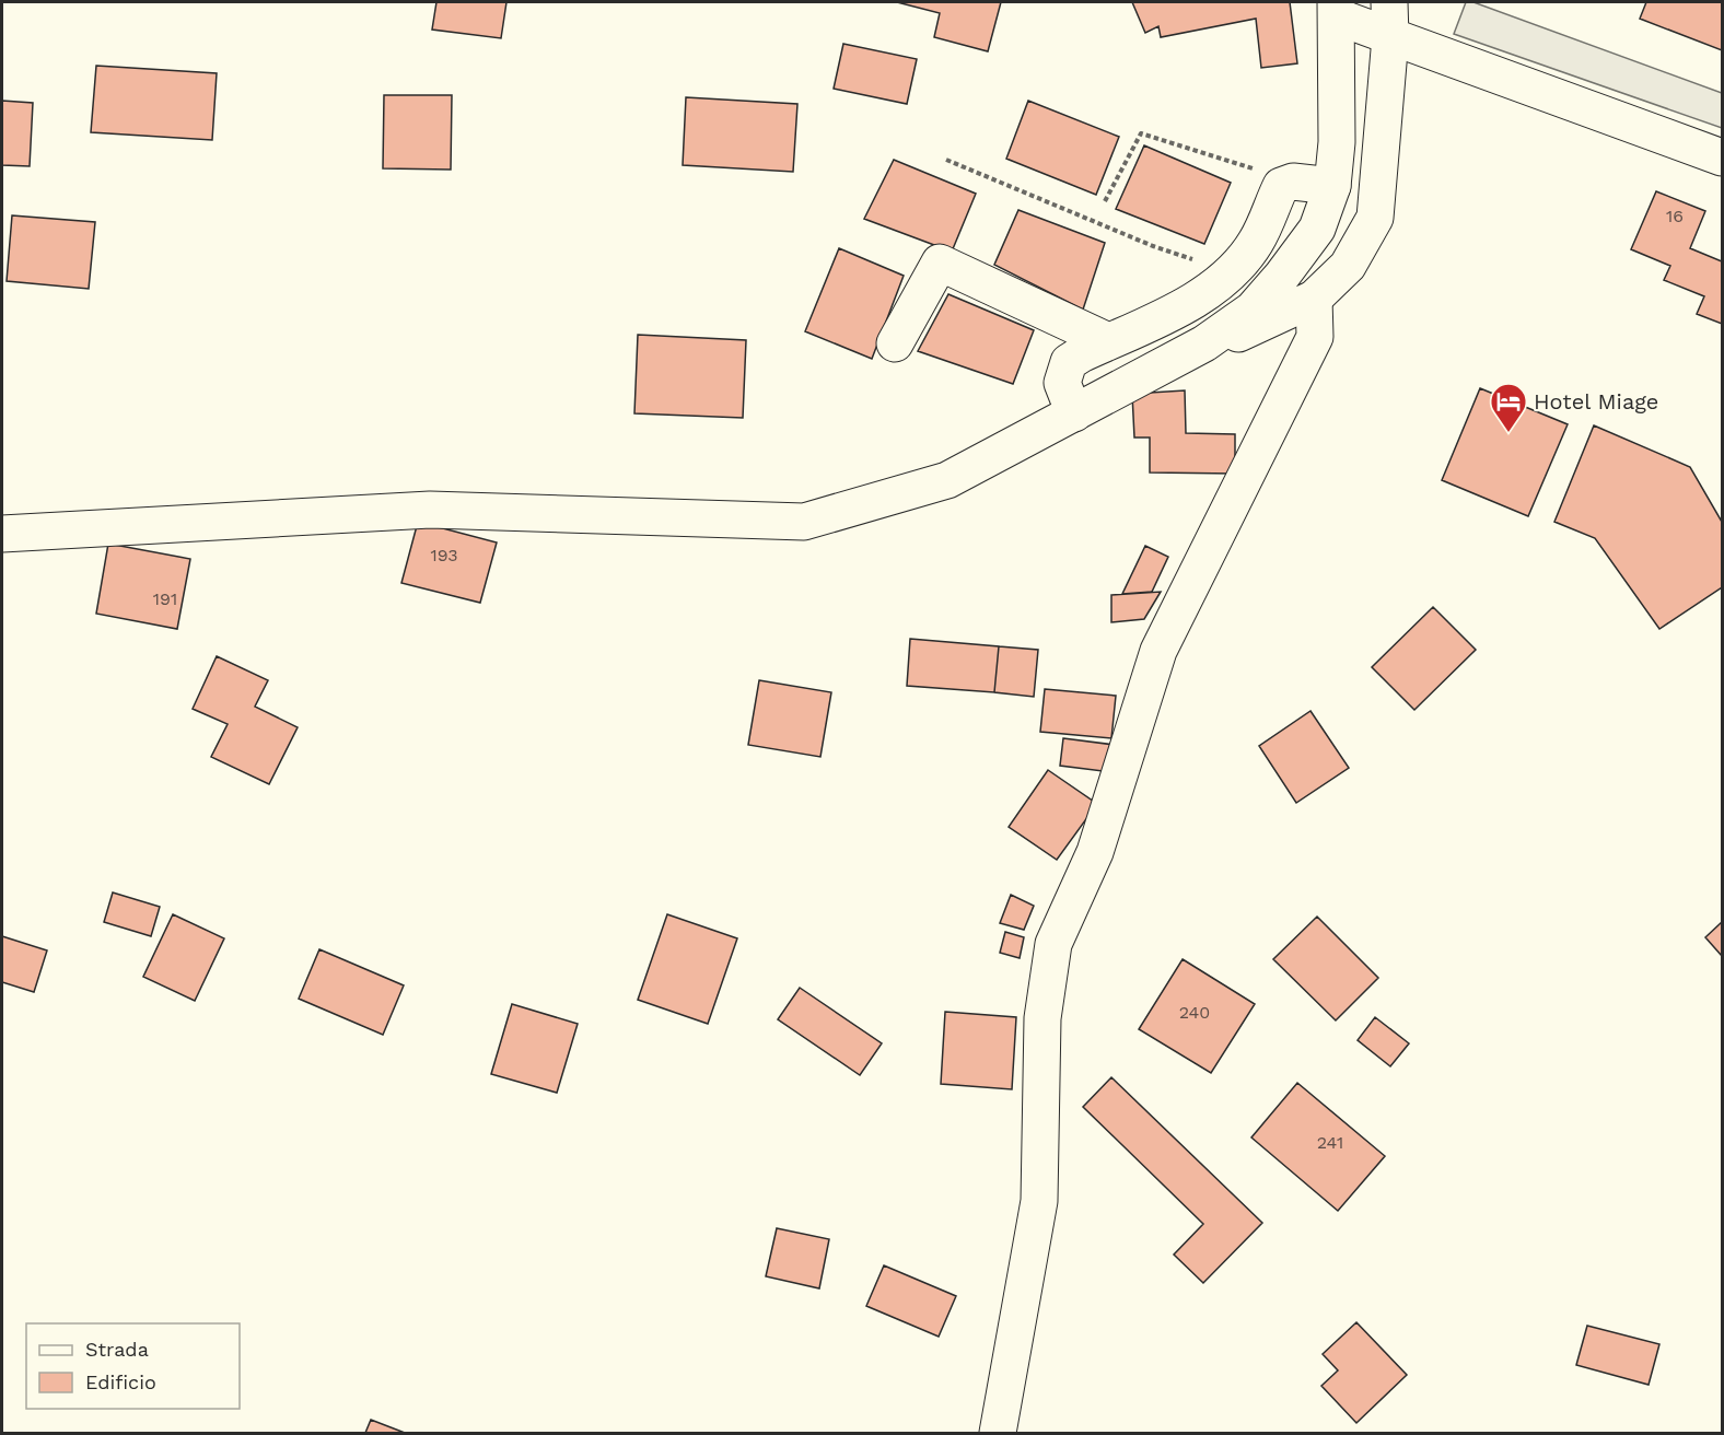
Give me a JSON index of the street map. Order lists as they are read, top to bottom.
{
  "places": {
    "hotel": ["Hotel Miage"]
  },
  "house_numbers": [
    "16",
    "193",
    "191",
    "240",
    "241"
  ],
  "legend": ["Strada", "Edificio"]
}
